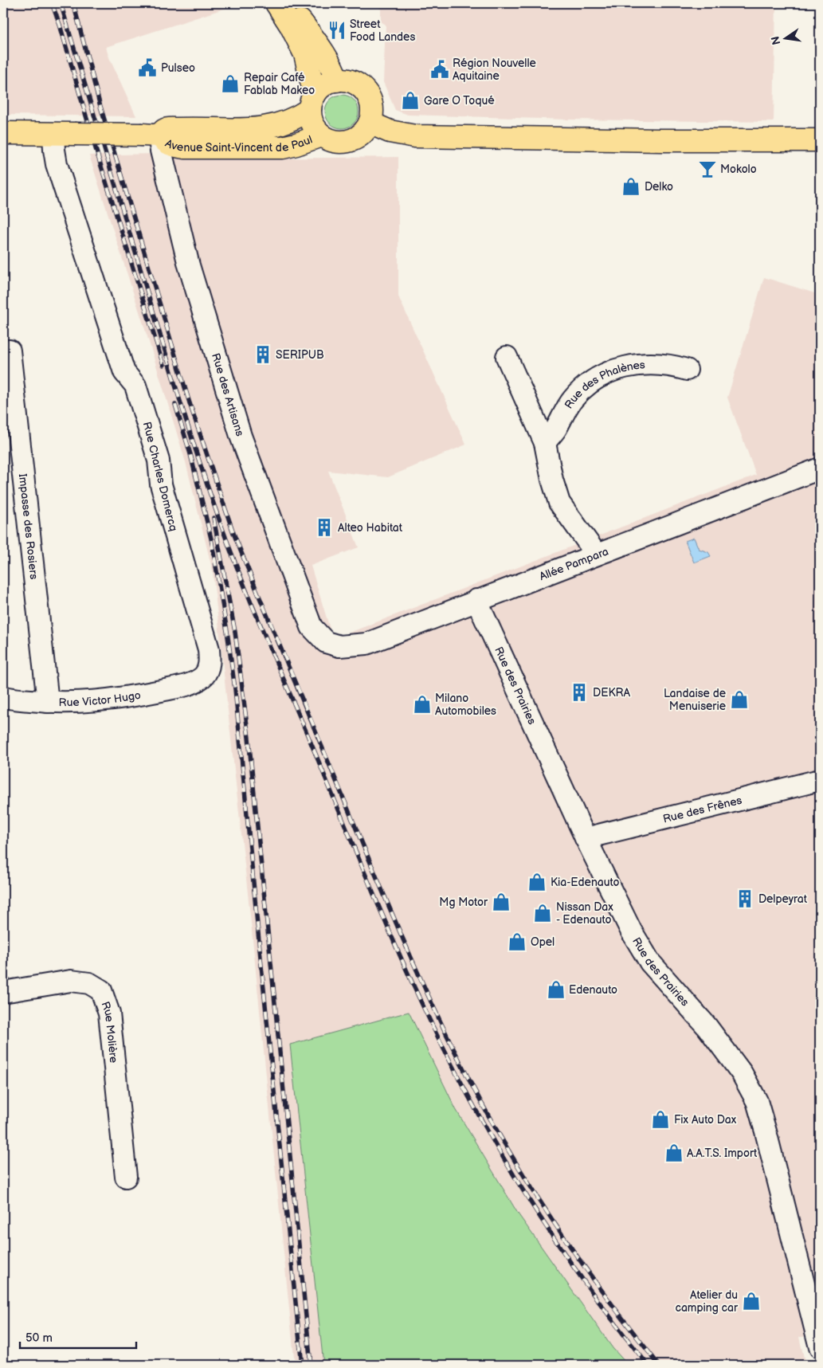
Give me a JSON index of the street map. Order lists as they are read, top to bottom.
{
  "streets": {
    "main road": ["Avenue Saint-Vincent de Paul"],
    "street": [
      "Rue des Phalènes",
      "Rue des Artisans",
      "Rue Charles Domercq",
      "Impasse des Rosiers",
      "Allée Pampara",
      "Rue des Prairies",
      "Rue Victor Hugo",
      "Rue des Frênes",
      "Rue Molière"
    ]
  },
  "crossings": [
    ["Avenue Saint-Vincent de Paul", "Rue des Artisans"],
    ["Avenue Saint-Vincent de Paul", "Rue Charles Domercq"],
    ["Rue des Artisans", "Allée Pampara"],
    ["Rue Charles Domercq", "Rue Victor Hugo"],
    ["Impasse des Rosiers", "Rue Victor Hugo"],
    ["Allée Pampara", "Rue des Prairies"],
    ["Rue des Prairies", "Rue des Frênes"]
  ],
  "places": {
    "restaurant": ["Street Food Landes"],
    "public building": ["Pulseo", "Région Nouvelle Aquitaine"],
    "shop": [
      "Repair Café Fablab Makeo",
      "Gare O Toqué",
      "Delko",
      "Landaise de Menuiserie",
      "Milano Automobiles",
      "Kia-Edenauto",
      "Mg Motor",
      "Nissan Dax - Edenauto",
      "Opel",
      "Edenauto",
      "Fix Auto Dax",
      "A.A.T.S. Import",
      "Atelier du camping car"
    ],
    "bar": ["Mokolo"],
    "building": [
      "SERIPUB",
      "Alteo Habitat",
      "DEKRA",
      "Delpeyrat"
    ]
  },
  "scale_bar": "50 m",
  "north": "left"
}
